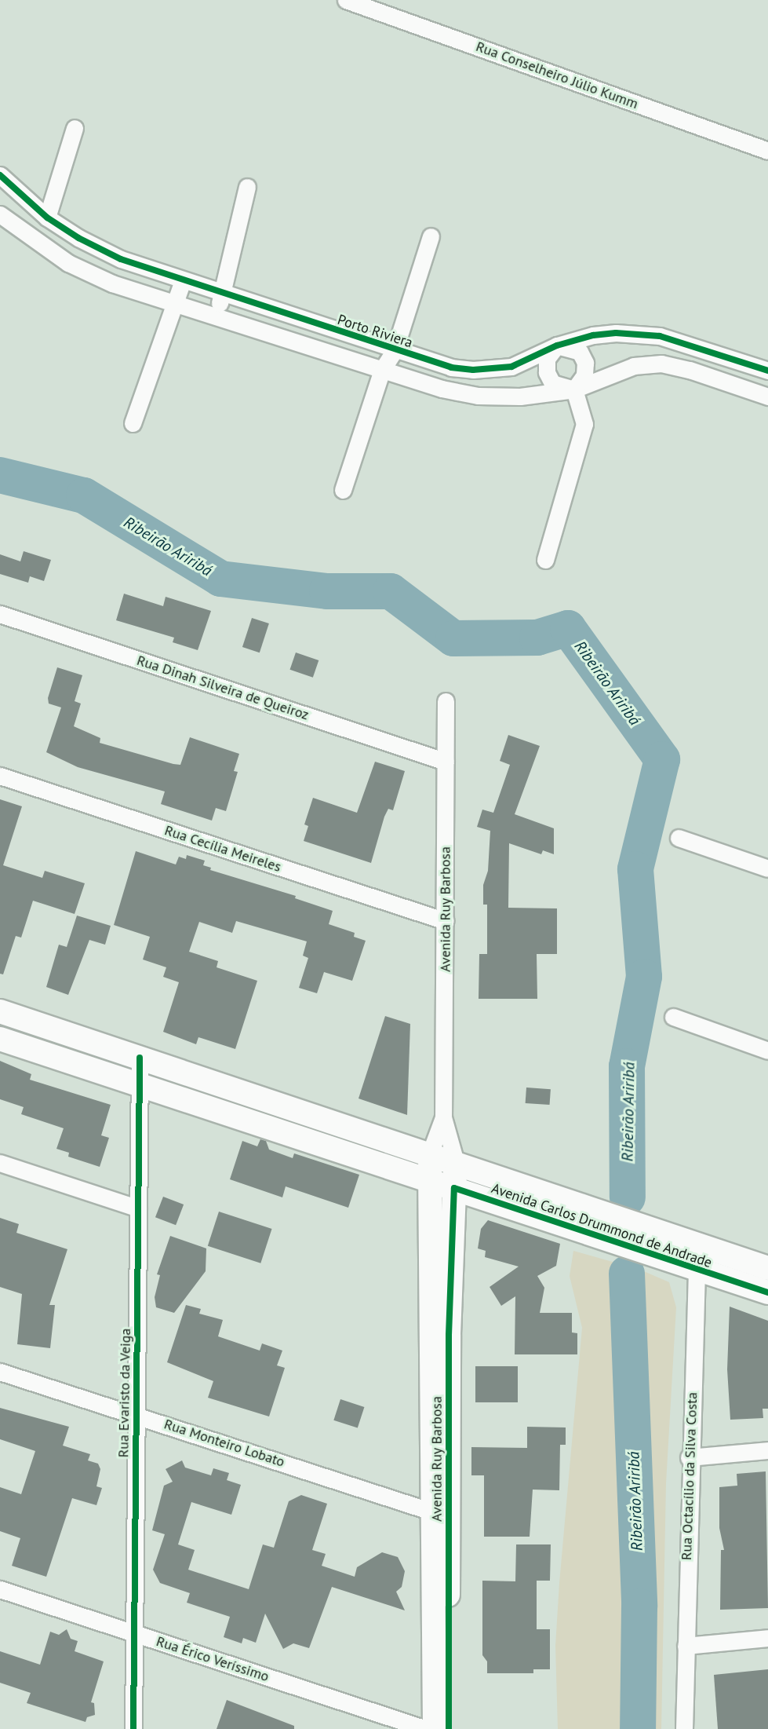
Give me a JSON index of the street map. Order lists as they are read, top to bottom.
{
  "streets": {
    "main road": ["Avenida Ruy Barbosa", "Avenida Carlos Drummond de Andrade"],
    "street": [
      "Rua Conselheiro Júlio Kumm",
      "Porto Riviera",
      "Rua Dinah Silveira de Queiroz",
      "Rua Cecília Meireles",
      "Rua Evaristo da Veiga",
      "Rua Monteiro Lobato",
      "Rua Octacílio da Silva Costa",
      "Rua Érico Veríssimo"
    ]
  },
  "crossings": [
    ["Rua Dinah Silveira de Queiroz", "Avenida Ruy Barbosa"],
    ["Rua Cecília Meireles", "Avenida Ruy Barbosa"],
    ["Avenida Ruy Barbosa", "Avenida Carlos Drummond de Andrade"],
    ["Avenida Ruy Barbosa", "Rua Monteiro Lobato"],
    ["Avenida Carlos Drummond de Andrade", "Rua Evaristo da Veiga"],
    ["Avenida Carlos Drummond de Andrade", "Rua Octacílio da Silva Costa"],
    ["Rua Evaristo da Veiga", "Rua Monteiro Lobato"],
    ["Rua Evaristo da Veiga", "Rua Érico Veríssimo"]
  ],
  "water": ["Ribeirão Ariribá"]
}
